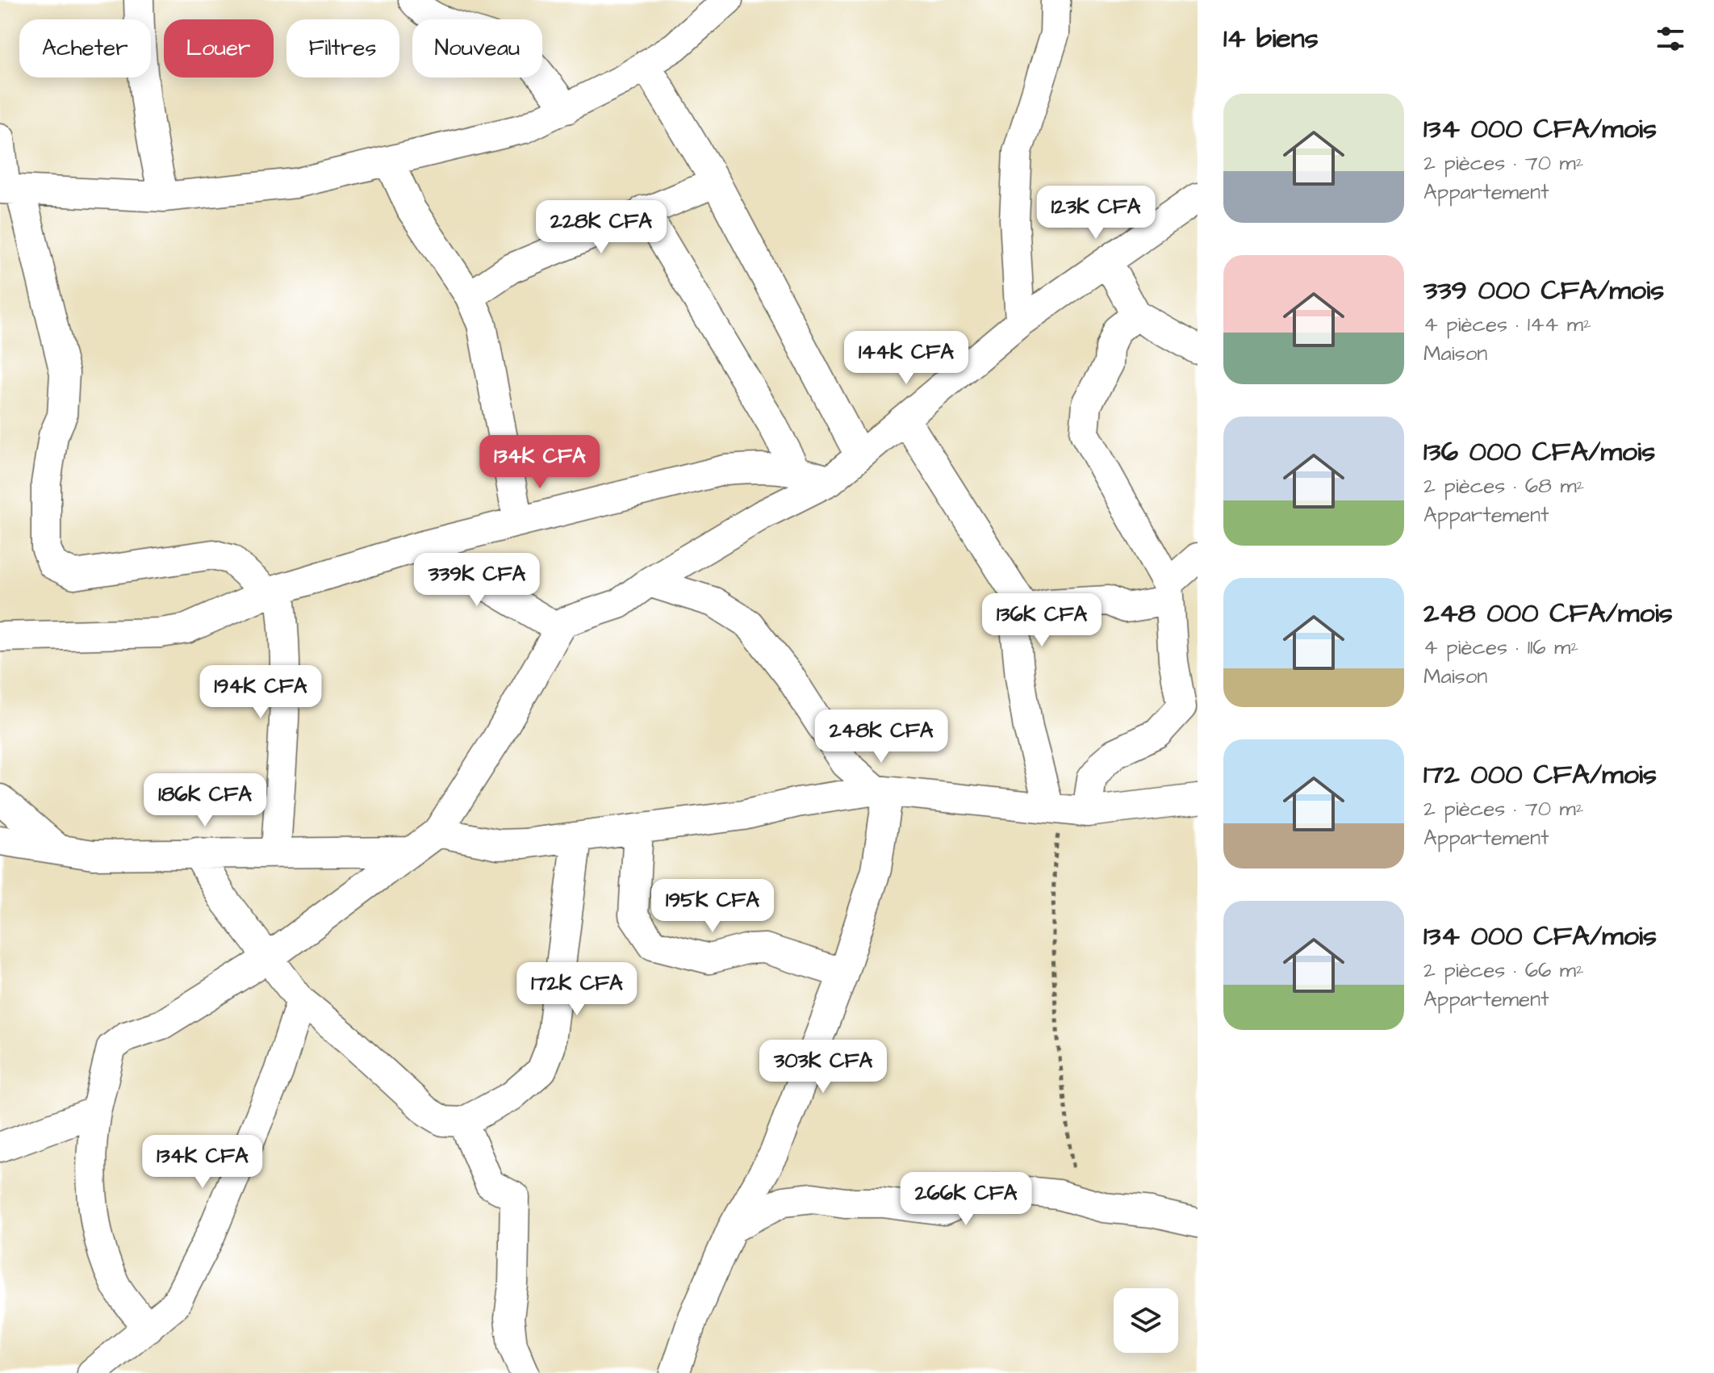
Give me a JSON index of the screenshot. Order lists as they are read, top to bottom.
{
  "page": {
    "heading": "14 biens",
    "chip": [
      "Acheter",
      "Louer",
      "Filtres",
      "Nouveau"
    ],
    "list": [
      {
        "name": "134 000 CFA/mois",
        "note": "2 pièces · 70 m² · Appartement"
      },
      {
        "name": "339 000 CFA/mois",
        "note": "4 pièces · 144 m² · Maison"
      },
      {
        "name": "136 000 CFA/mois",
        "note": "2 pièces · 68 m² · Appartement"
      },
      {
        "name": "248 000 CFA/mois",
        "note": "4 pièces · 116 m² · Maison"
      },
      {
        "name": "172 000 CFA/mois",
        "note": "2 pièces · 70 m² · Appartement"
      },
      {
        "name": "134 000 CFA/mois",
        "note": "2 pièces · 66 m² · Appartement"
      }
    ],
    "price": [
      "123K CFA",
      "228K CFA",
      "144K CFA",
      "134K CFA",
      "339K CFA",
      "136K CFA",
      "194K CFA",
      "248K CFA",
      "186K CFA",
      "195K CFA",
      "172K CFA",
      "303K CFA",
      "134K CFA",
      "266K CFA"
    ]
  }
}
